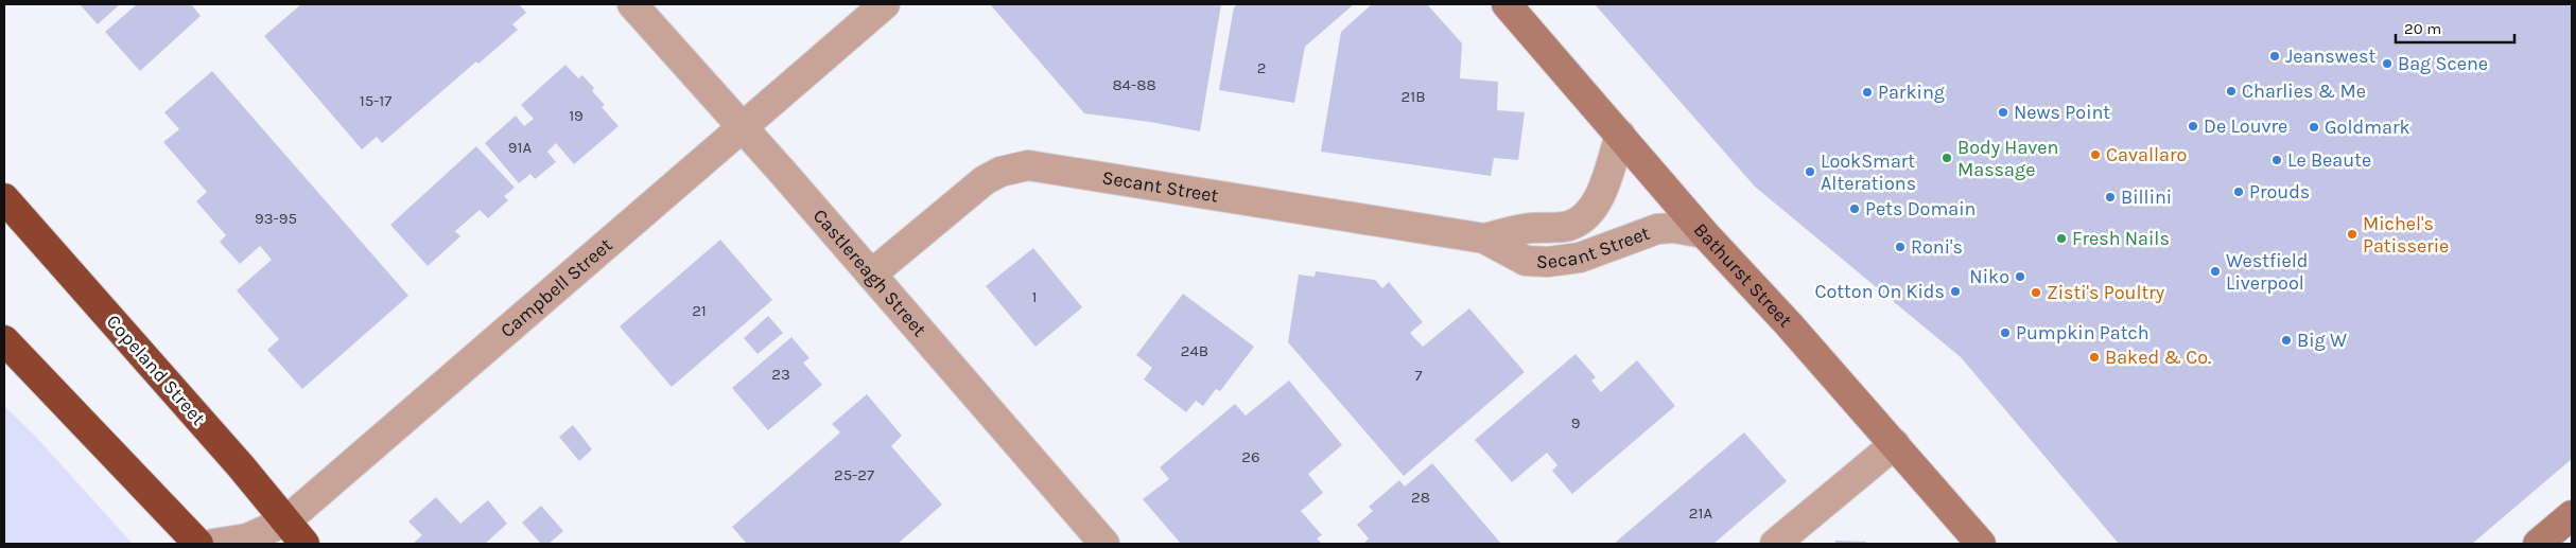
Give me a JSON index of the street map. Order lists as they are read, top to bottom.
{
  "streets": {
    "highway": ["Copeland Street"],
    "street": [
      "Secant Street",
      "Castlereagh Street",
      "Bathurst Street",
      "Campbell Street"
    ]
  },
  "crossings": [
    ["Secant Street", "Castlereagh Street"],
    ["Secant Street", "Bathurst Street"],
    ["Castlereagh Street", "Campbell Street"],
    ["Campbell Street", "Copeland Street"]
  ],
  "places": [
    "Jeanswest",
    "Bag Scene",
    "Charlies & Me",
    "Parking",
    "News Point",
    "De Louvre",
    "Goldmark",
    "Cavallaro",
    "Body Haven Massage",
    "Le Beaute",
    "LookSmart Alterations",
    "Prouds",
    "Billini",
    "Pets Domain",
    "Michel's Patisserie",
    "Fresh Nails",
    "Roni's",
    "Westfield Liverpool",
    "Niko",
    "Cotton On Kids",
    "Zisti's Poultry",
    "Pumpkin Patch",
    "Big W",
    "Baked & Co."
  ],
  "house_numbers": [
    "2",
    "84-88",
    "21B",
    "15-17",
    "19",
    "91A",
    "93-95",
    "1",
    "21",
    "24B",
    "23",
    "7",
    "9",
    "26",
    "25-27",
    "28",
    "21A"
  ],
  "scale_bar": "20 m"
}
